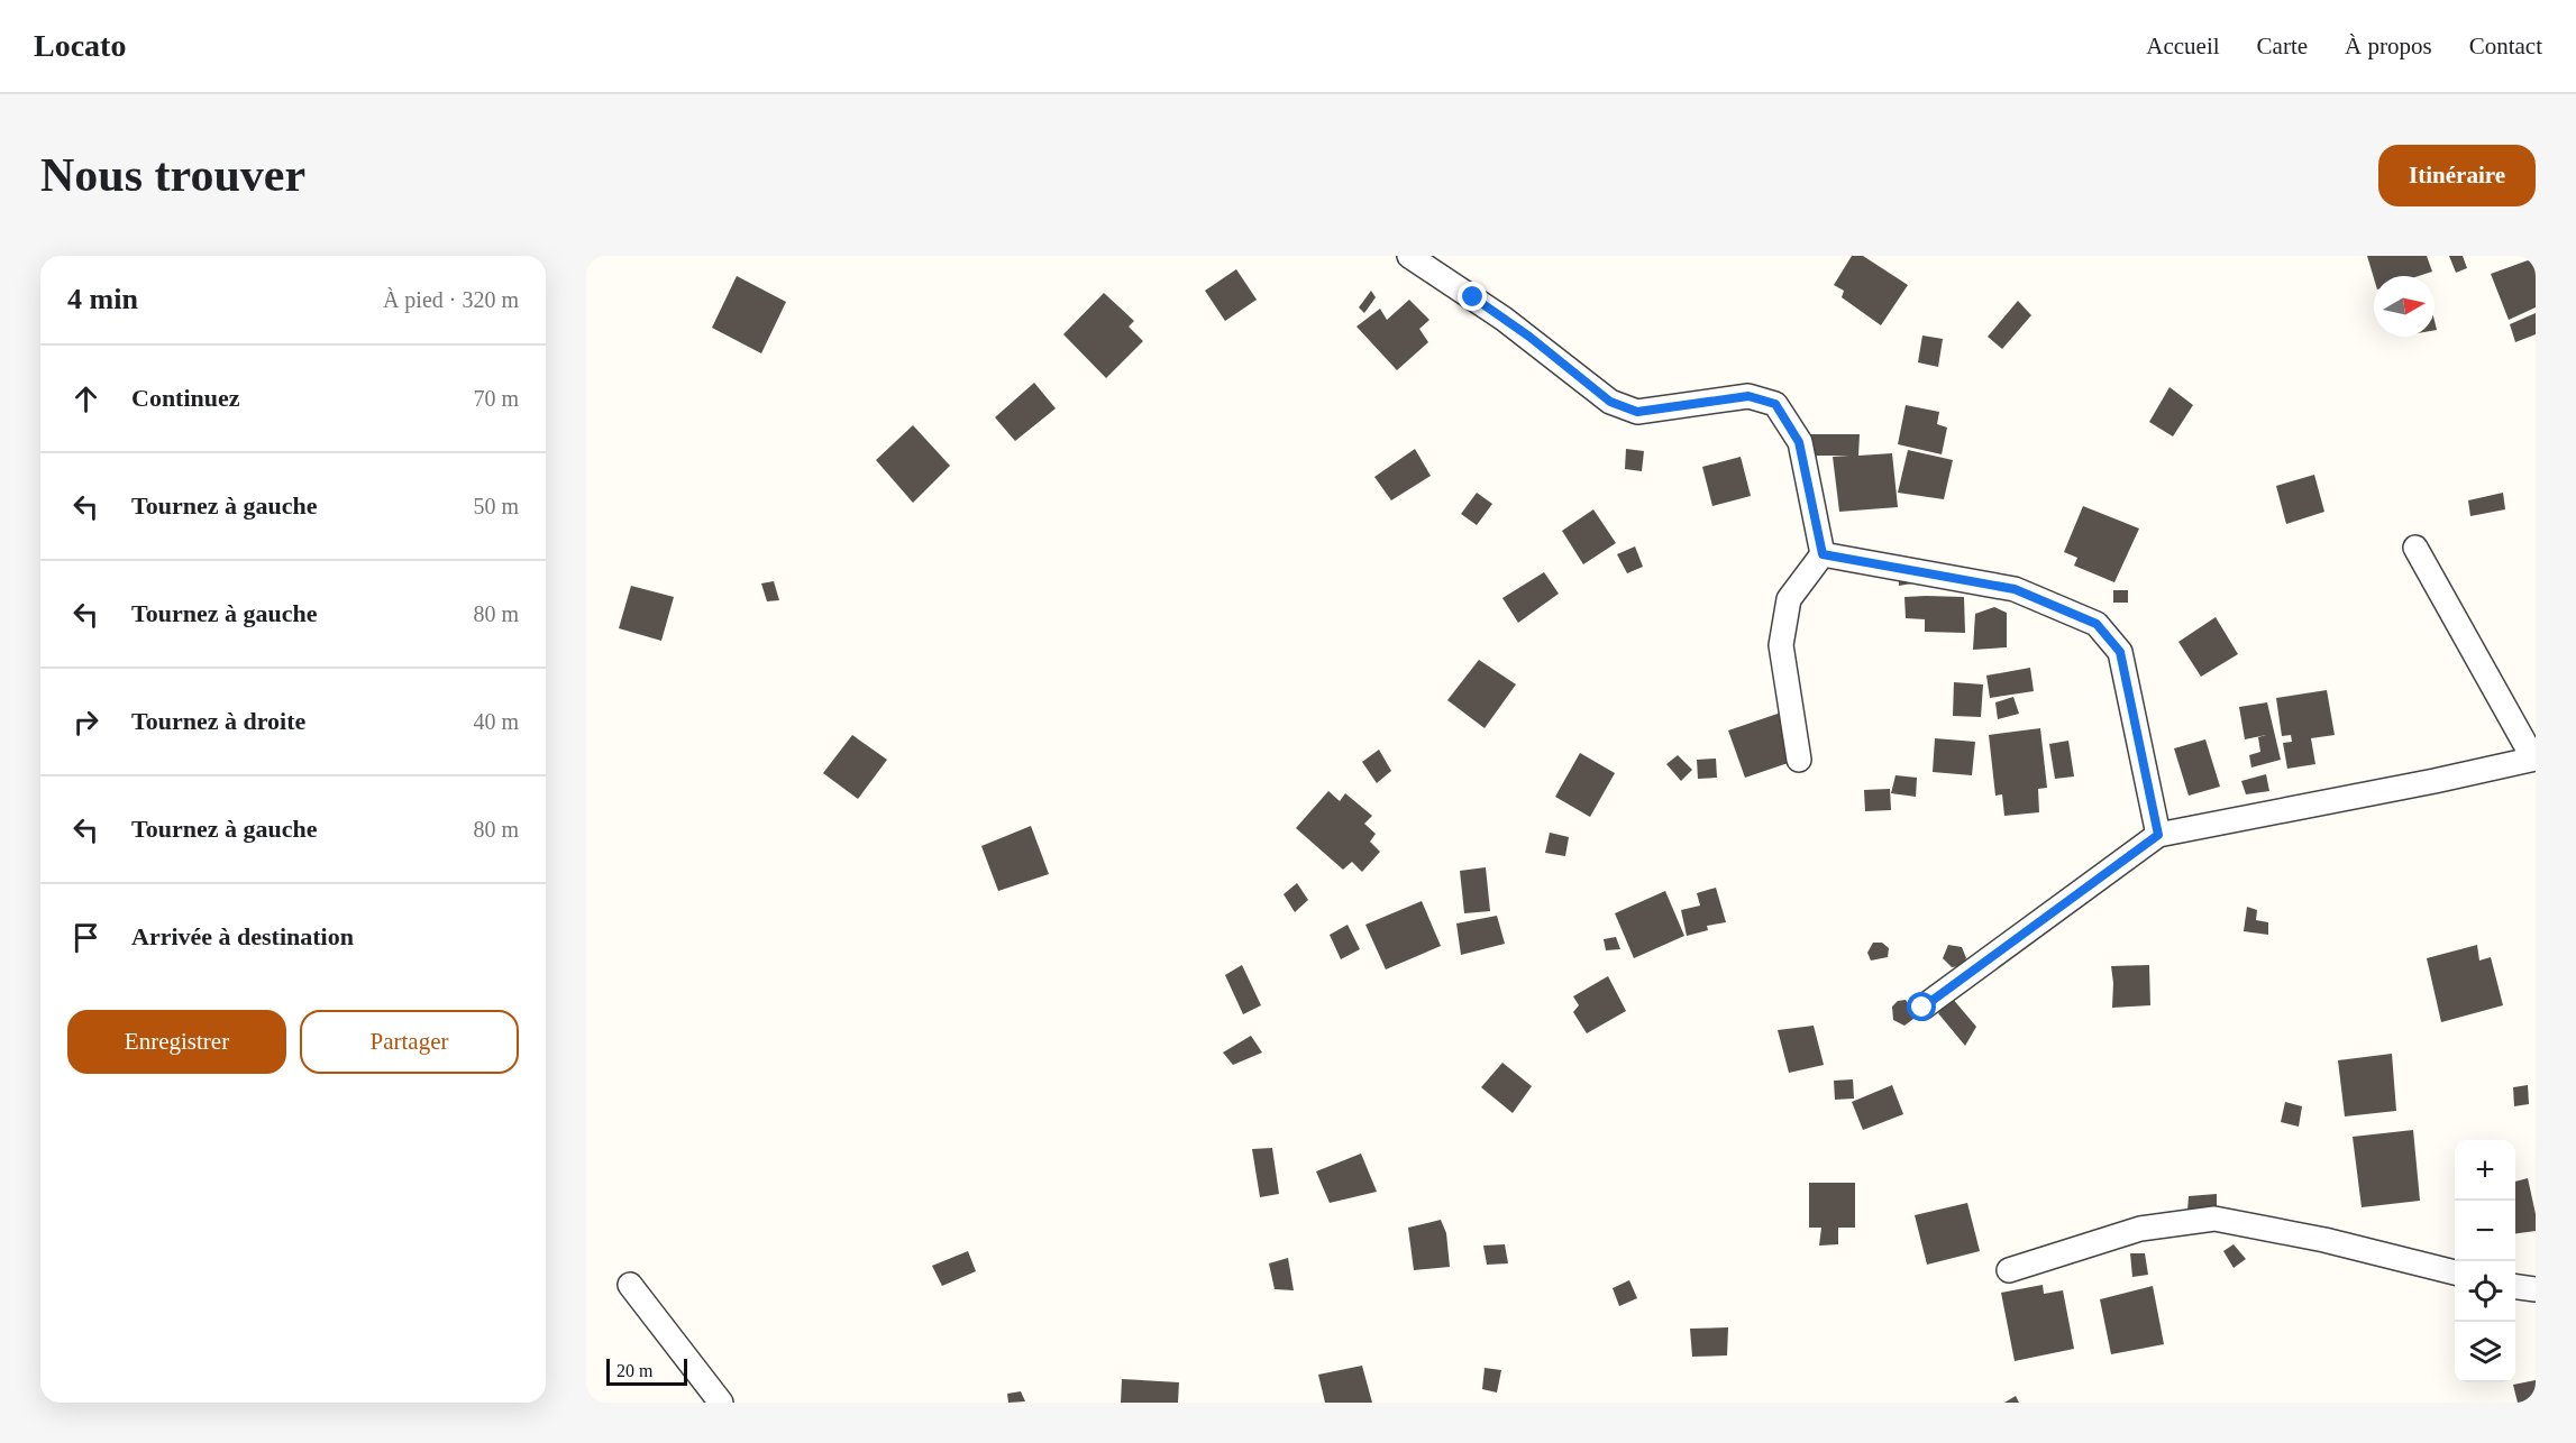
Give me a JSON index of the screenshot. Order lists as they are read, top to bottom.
{
  "scale_bar": "20 m",
  "north": "right",
  "page": {
    "header": "Locato",
    "nav": [
      "Accueil",
      "Carte",
      "À propos",
      "Contact"
    ],
    "buttons": [
      "Itinéraire",
      ["Enregistrer", "Partager"]
    ],
    "title": "Nous trouver",
    "heading": ["4 min", "À pied · 320 m"],
    "list": [
      ["Continuez", "70 m"],
      ["Tournez à gauche", "50 m"],
      ["Tournez à gauche", "80 m"],
      ["Tournez à droite", "40 m"],
      ["Tournez à gauche", "80 m"],
      "Arrivée à destination"
    ],
    "map_buttons": ["+", "−"],
    "scale": "20 m"
  }
}
